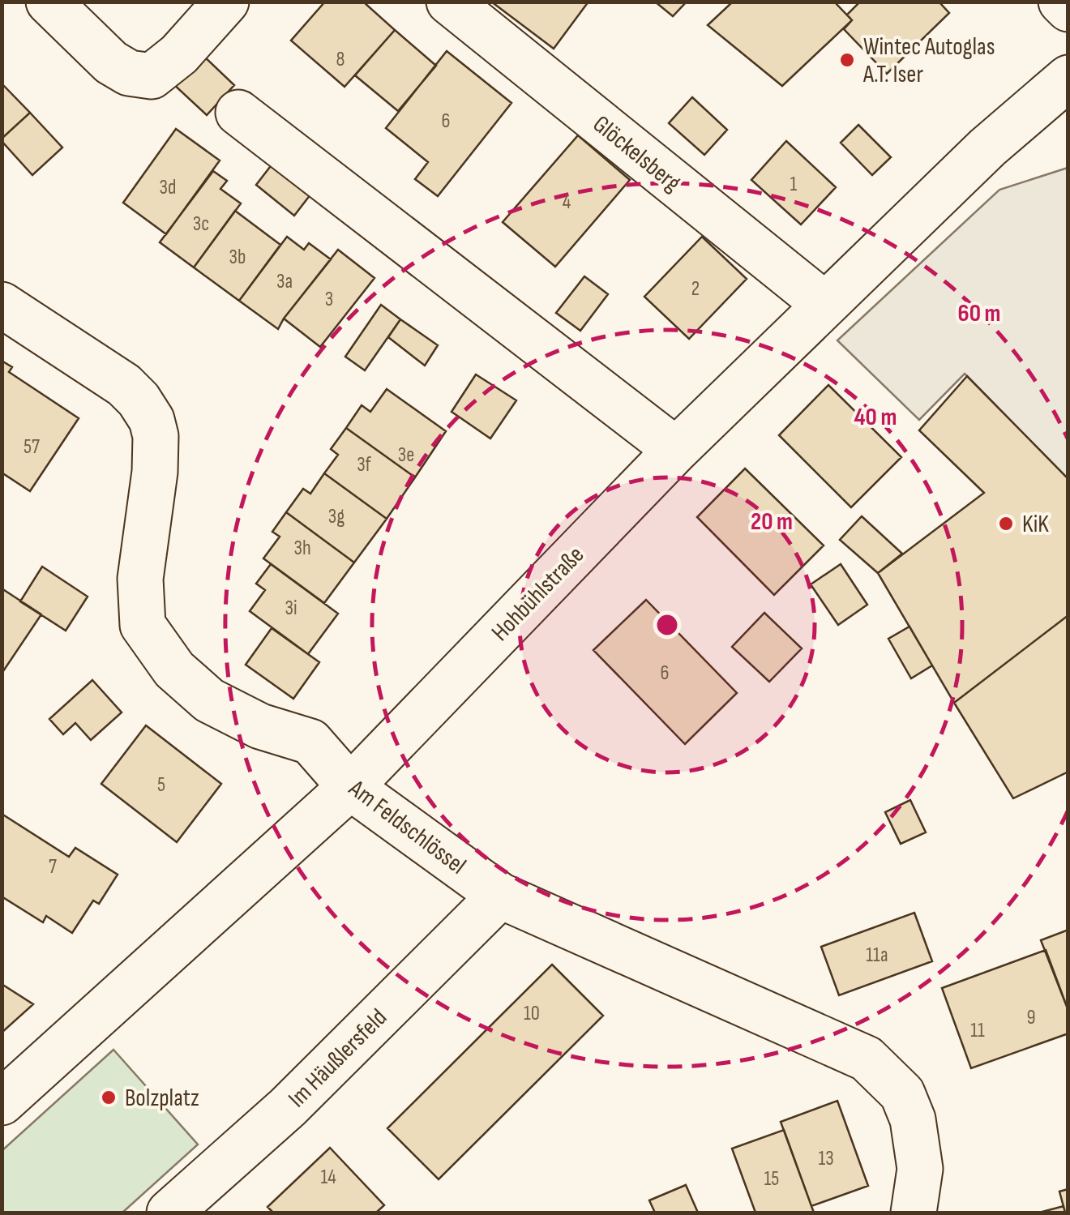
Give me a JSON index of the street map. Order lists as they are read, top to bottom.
{
  "streets": {
    "street": [
      "Glöckelsberg",
      "Hohbühlstraße",
      "Am Feldschlössel",
      "Im Häußlersfeld"
    ]
  },
  "crossings": [
    ["Glöckelsberg", "Hohbühlstraße"],
    ["Hohbühlstraße", "Am Feldschlössel"],
    ["Am Feldschlössel", "Im Häußlersfeld"]
  ],
  "places": ["Wintec Autoglas A.T. Iser", "KiK", "Bolzplatz"],
  "house_numbers": [
    "8",
    "6",
    "1",
    "3d",
    "4",
    "3c",
    "3b",
    "3a",
    "2",
    "3",
    "57",
    "3e",
    "3f",
    "3g",
    "3h",
    "3i",
    "6",
    "5",
    "7",
    "11a",
    "10",
    "9",
    "11",
    "13",
    "14",
    "15"
  ],
  "rings": ["60 m", "40 m", "20 m"]
}
